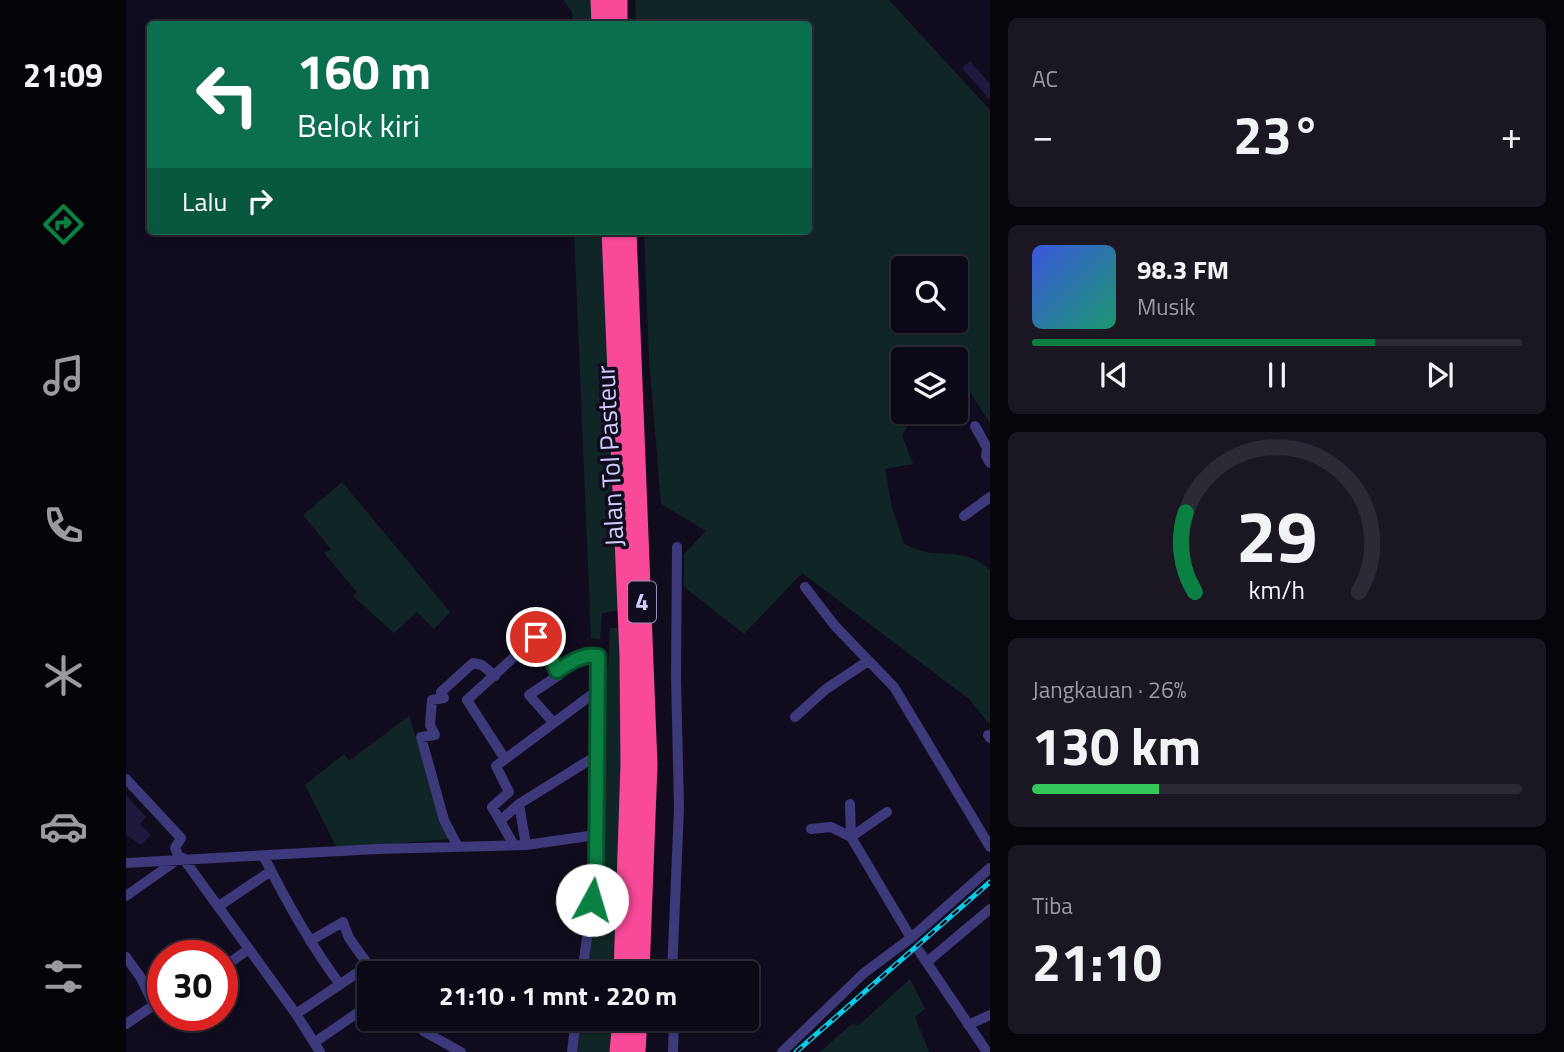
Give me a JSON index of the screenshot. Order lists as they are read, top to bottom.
{
  "streets": {
    "highway": ["Jalan Tol Pasteur", "4"]
  },
  "page": {
    "tabs": "21:09",
    "tile": [
      "AC",
      ["Jangkauan · 26%", "130 km"],
      ["Tiba", "21:10"]
    ],
    "turn": ["160 m", "Belok kiri"],
    "heat": ["−", "23°", "+"],
    "then": "Lalu",
    "song": ["98.3 FM", "Musik"],
    "limit": "30",
    "trip": "21:10 · 1 mnt · 220 m",
    "gauge": ["29", "km/h"]
  }
}
